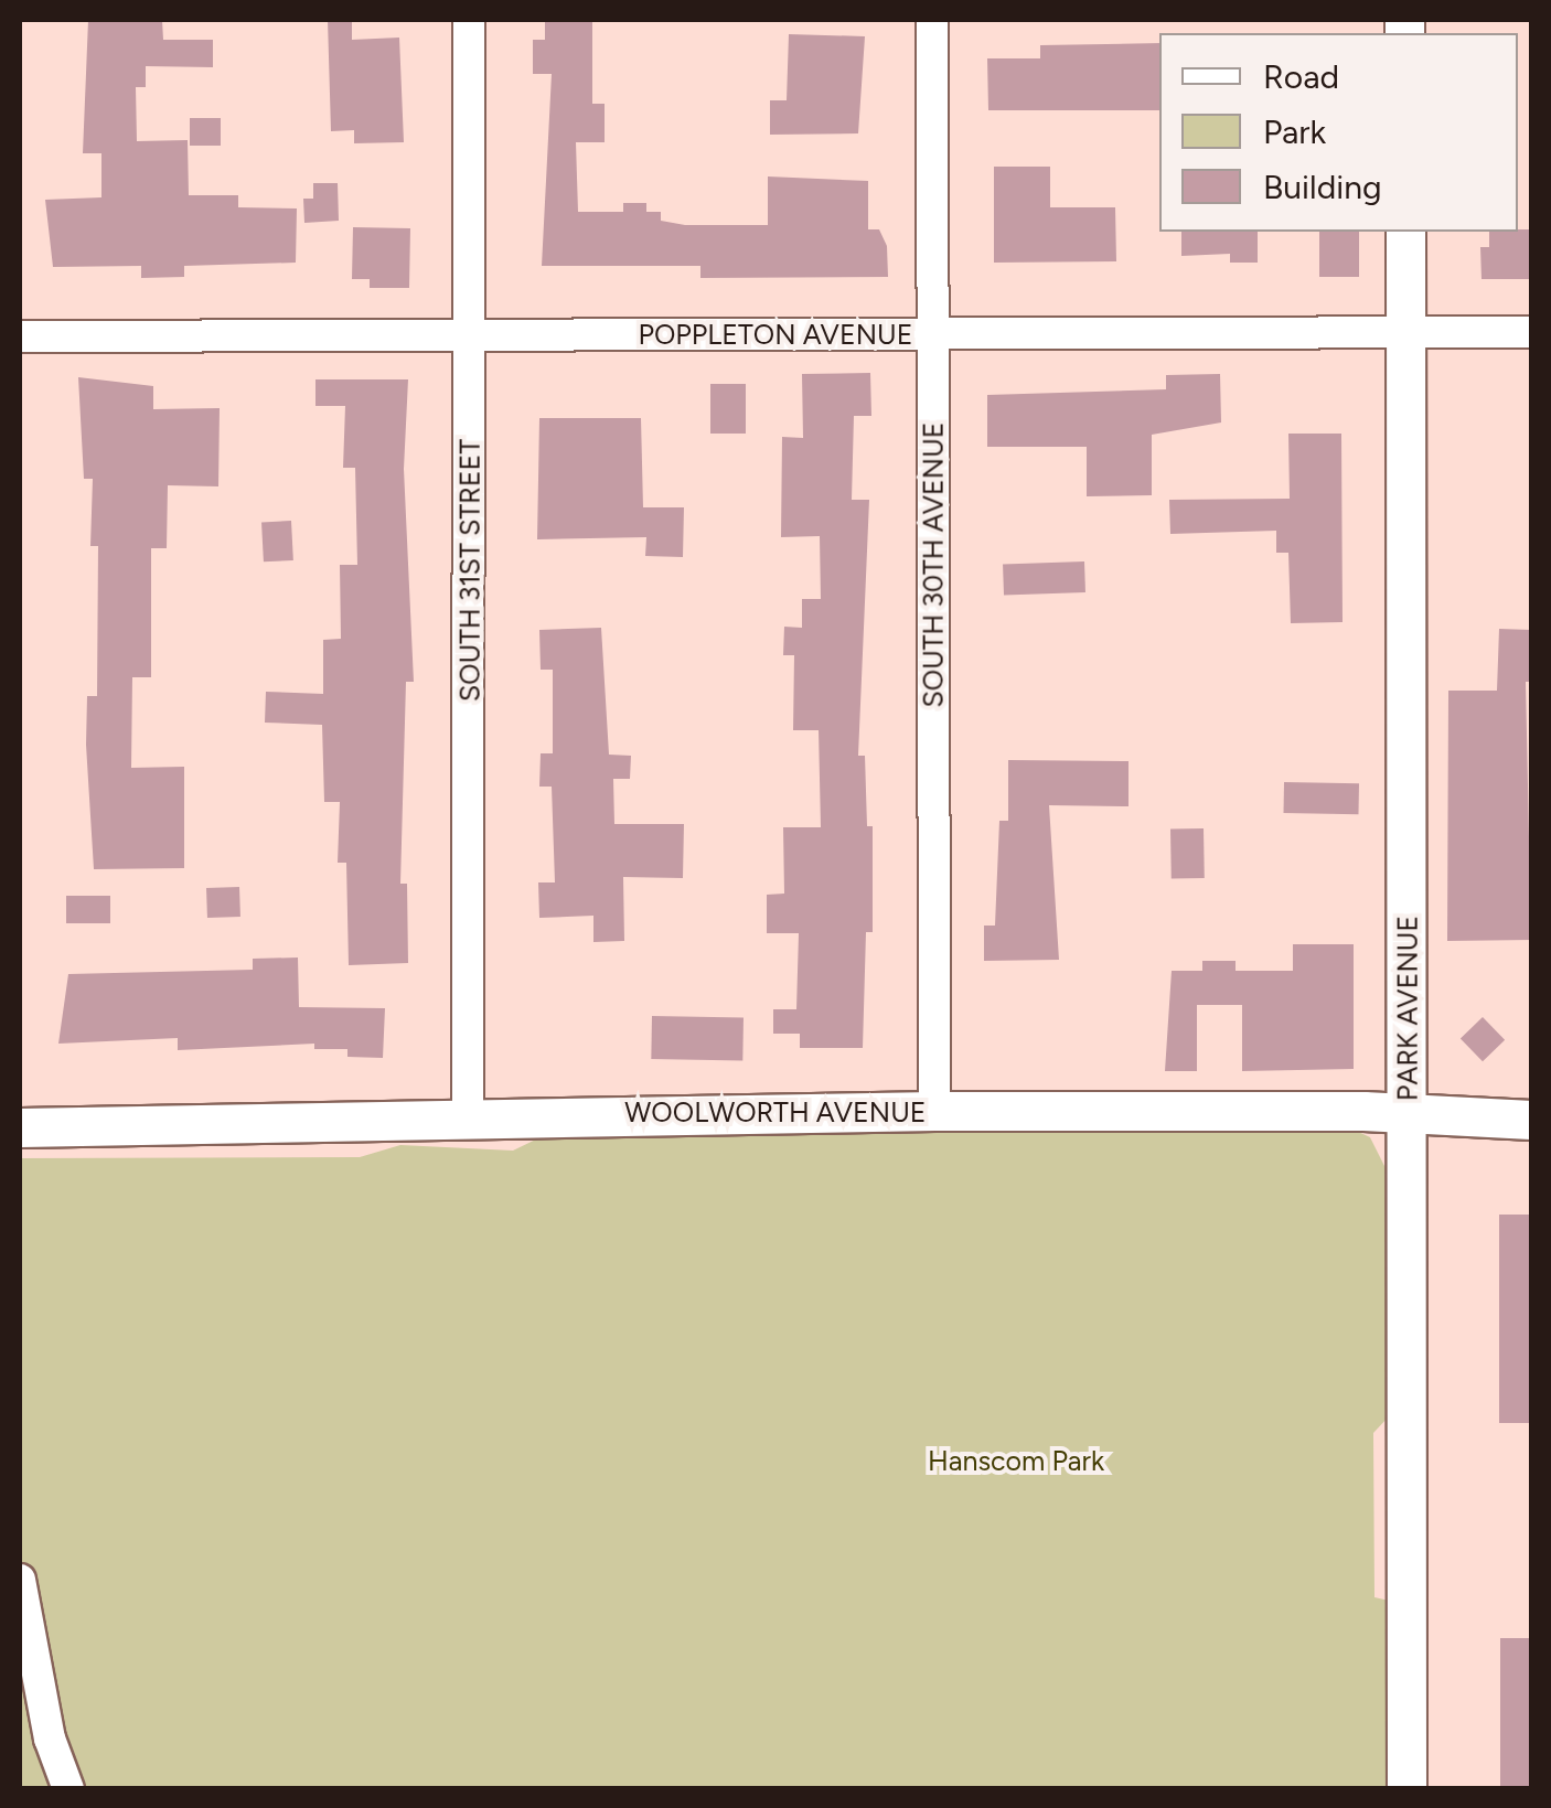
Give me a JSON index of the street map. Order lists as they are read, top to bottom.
{
  "streets": {
    "street": [
      "POPPLETON AVENUE",
      "SOUTH 30TH AVENUE",
      "SOUTH 31ST STREET",
      "PARK AVENUE",
      "WOOLWORTH AVENUE"
    ]
  },
  "crossings": [
    ["POPPLETON AVENUE", "SOUTH 30TH AVENUE"],
    ["POPPLETON AVENUE", "SOUTH 31ST STREET"],
    ["POPPLETON AVENUE", "PARK AVENUE"],
    ["SOUTH 30TH AVENUE", "WOOLWORTH AVENUE"],
    ["SOUTH 31ST STREET", "WOOLWORTH AVENUE"],
    ["PARK AVENUE", "WOOLWORTH AVENUE"]
  ],
  "parks": ["Hanscom Park"],
  "legend": ["Road", "Park", "Building"]
}
